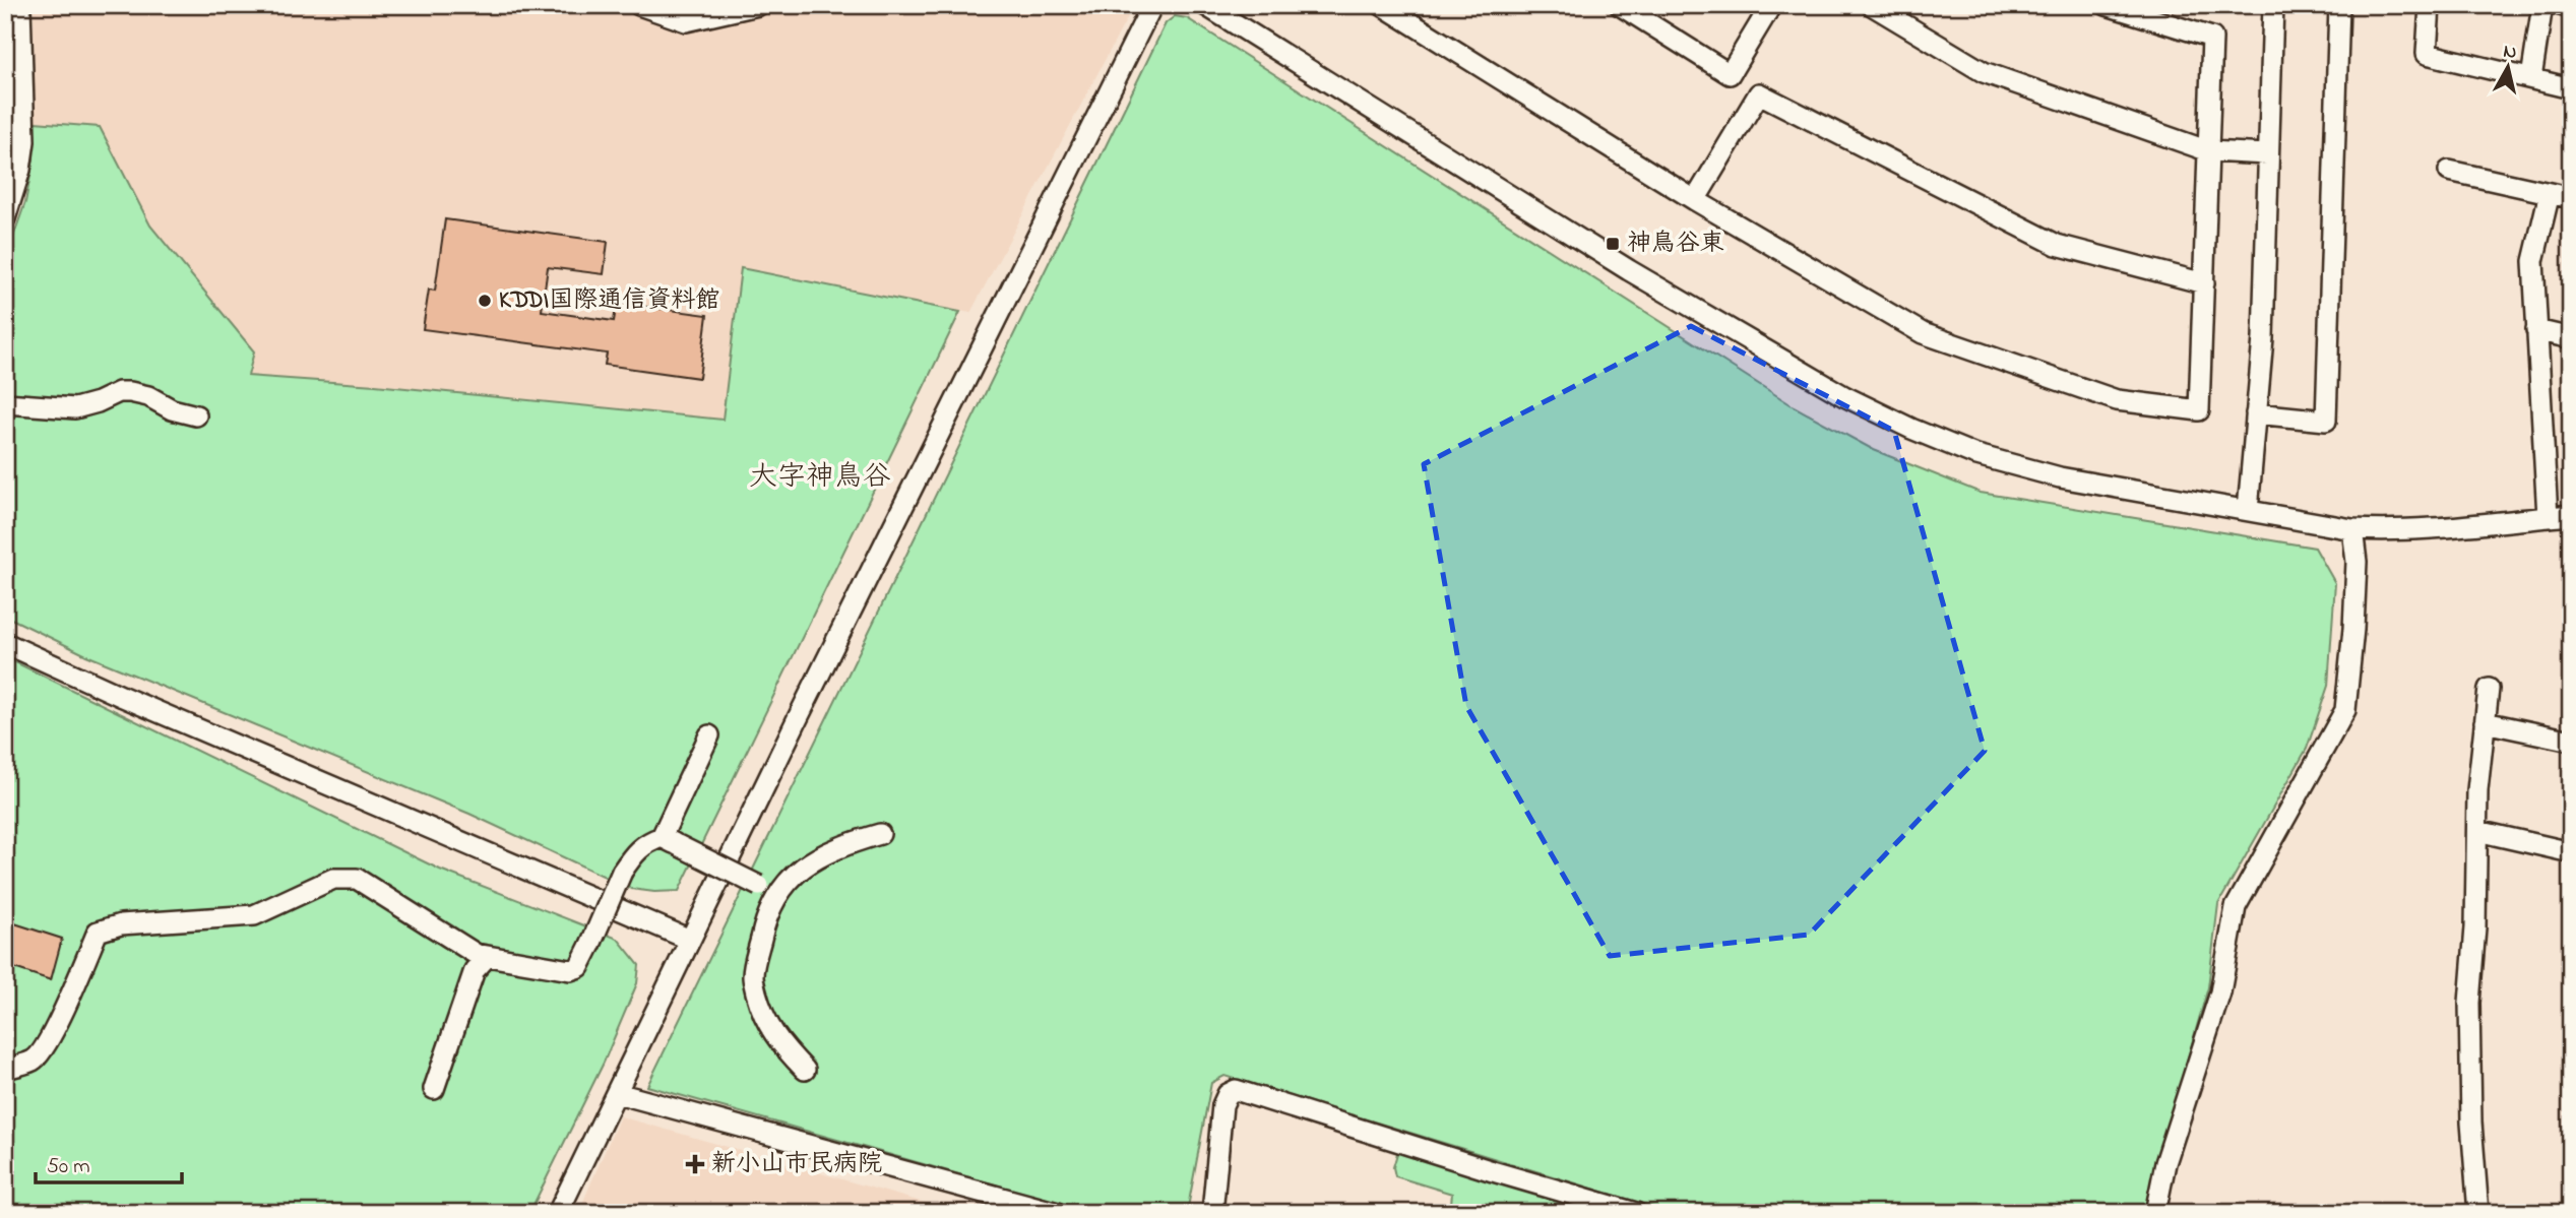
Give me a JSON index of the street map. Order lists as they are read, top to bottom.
{
  "districts": ["大字神鳥谷"],
  "places": {
    "transit": ["神鳥谷東"],
    "other": ["KDDI国際通信資料館"],
    "health": ["新小山市民病院"]
  },
  "scale_bar": "50 m",
  "north": "top"
}
